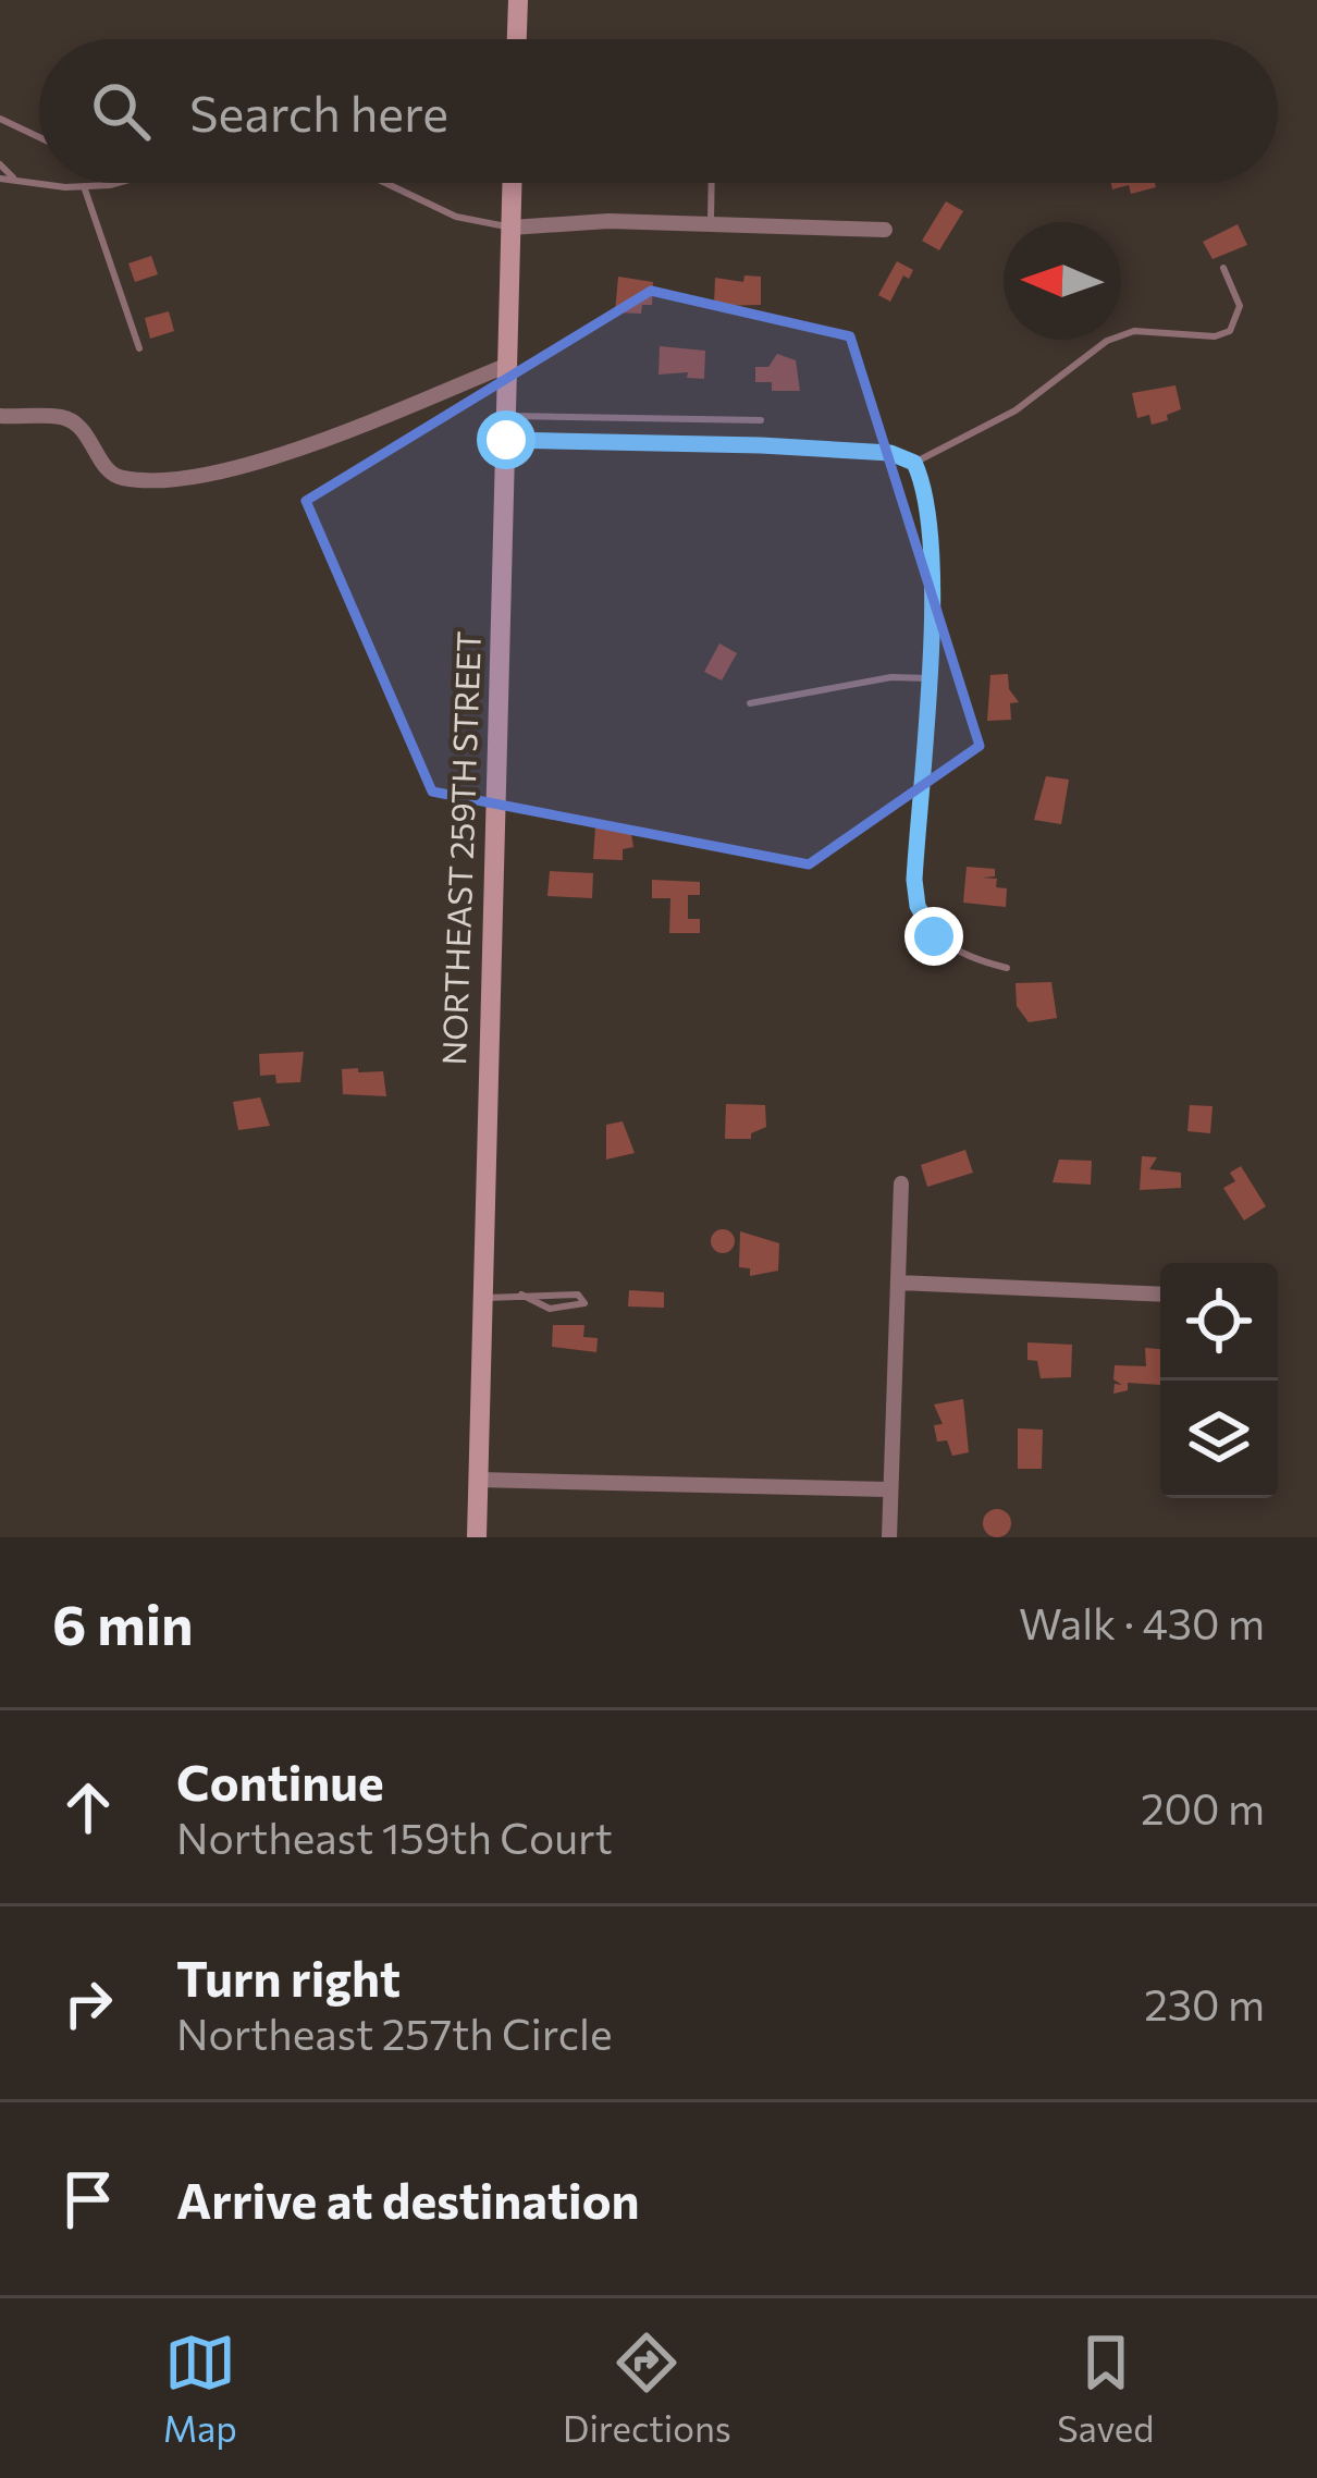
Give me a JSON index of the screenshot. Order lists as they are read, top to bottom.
{
  "streets": {
    "street": ["NORTHEAST 259TH STREET"]
  },
  "north": "left",
  "page": {
    "search": "Search here",
    "heading": ["6 min", "Walk · 430 m"],
    "list": [
      ["Continue", "Northeast 159th Court", "200 m"],
      ["Turn right", "Northeast 257th Circle", "230 m"],
      "Arrive at destination"
    ],
    "nav": ["Map", "Directions", "Saved"]
  }
}
